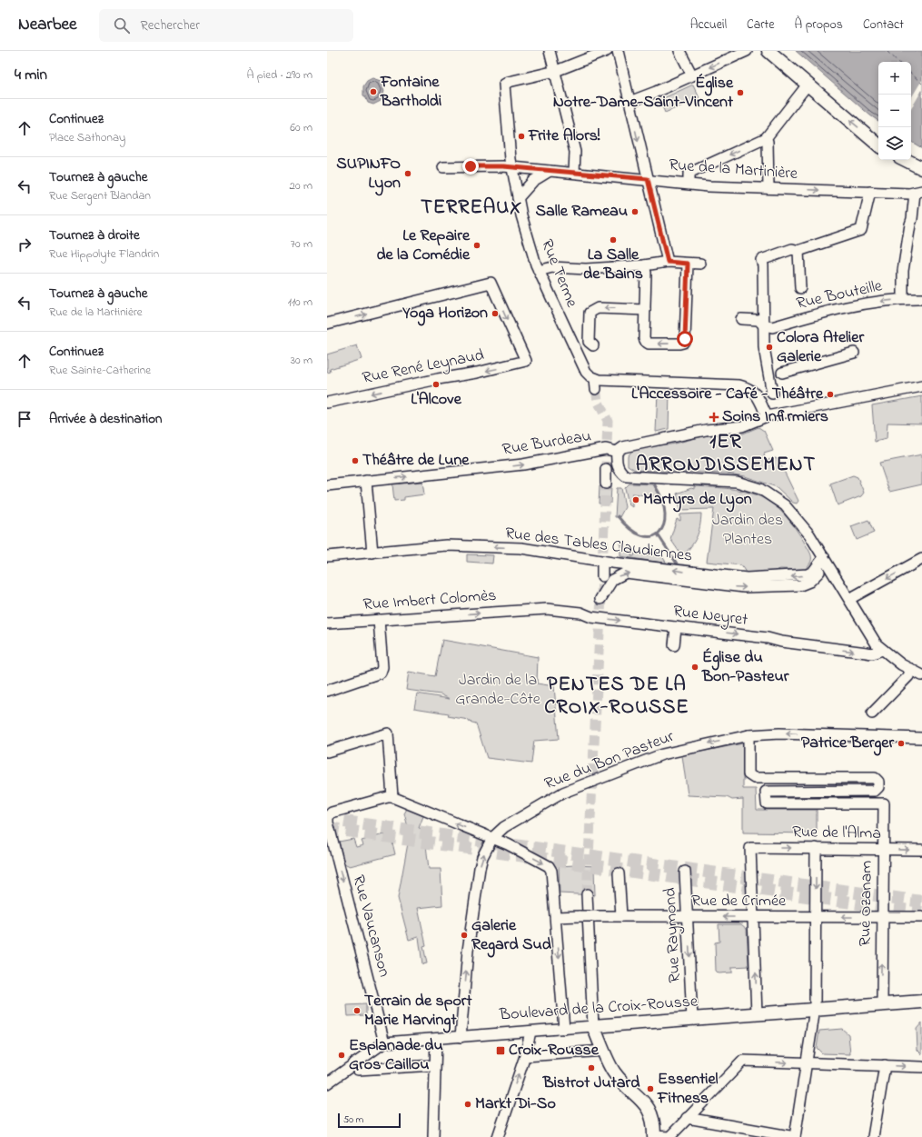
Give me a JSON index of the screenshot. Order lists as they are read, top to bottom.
{
  "streets": {
    "main road": ["Boulevard de la Croix-Rousse"],
    "street": [
      "Rue de la Martinière",
      "Rue Terme",
      "Rue Bouteille",
      "Rue René Leynaud",
      "Rue Burdeau",
      "Rue des Tables Claudiennes",
      "Rue Imbert Colomès",
      "Rue Neyret",
      "Rue du Bon Pasteur",
      "Rue de l'Alma",
      "Rue de Crimée",
      "Rue Ozanam",
      "Rue Vaucanson",
      "Rue Raymond"
    ]
  },
  "crossings": [
    ["Rue de la Martinière", "Rue Terme"],
    ["Rue Terme", "Rue Burdeau"],
    ["Rue Imbert Colomès", "Rue Neyret"],
    ["Rue du Bon Pasteur", "Rue Ozanam"],
    ["Rue de l'Alma", "Rue de Crimée"],
    ["Rue de l'Alma", "Rue Ozanam"],
    ["Rue de Crimée", "Rue Ozanam"],
    ["Rue de Crimée", "Rue Raymond"],
    ["Rue Ozanam", "Boulevard de la Croix-Rousse"],
    ["Rue Vaucanson", "Boulevard de la Croix-Rousse"],
    ["Rue Raymond", "Boulevard de la Croix-Rousse"]
  ],
  "one_way": [
    "Rue Burdeau",
    "Rue Imbert Colomès",
    "Rue Neyret",
    "Rue du Bon Pasteur",
    "Rue de Crimée",
    "Rue Vaucanson"
  ],
  "districts": ["TERREAUX", "1ER ARRONDISSEMENT", "PENTES DE LA CROIX-ROUSSE"],
  "parks": ["Jardin des Plantes", "Jardin de la Grande-Côte"],
  "places": {
    "other": [
      "Fontaine Bartholdi",
      "Église Notre-Dame-Saint-Vincent",
      "Frite Alors!",
      "SUPINFO Lyon",
      "Salle Rameau",
      "La Salle de Bains",
      "Le Repaire de la Comédie",
      "Yoga Horizon",
      "Colora Atelier Galerie",
      "L'Alcove",
      "L'Accessoire - Café - Théâtre",
      "Théâtre de Lune",
      "Martyrs de Lyon",
      "Église du Bon-Pasteur",
      "Patrice Berger",
      "Galerie Regard Sud",
      "Terrain de sport Marie Marvingt",
      "Esplanade du Gros Caillou",
      "Bistrot Jutard",
      "Essentiel Fitness",
      "Markt Di-So"
    ],
    "health": ["Soins Infirmiers"],
    "transit": ["Croix-Rousse"]
  },
  "scale_bar": "50 m",
  "page": {
    "header": "Nearbee",
    "search": "Rechercher",
    "nav": [
      "Accueil",
      "Carte",
      "À propos",
      "Contact"
    ],
    "heading": ["4 min", "À pied · 290 m"],
    "map_buttons": ["+", "−"],
    "list": [
      ["Continuez", "Place Sathonay", "60 m"],
      ["Tournez à gauche", "Rue Sergent Blandan", "20 m"],
      ["Tournez à droite", "Rue Hippolyte Flandrin", "70 m"],
      ["Tournez à gauche", "Rue de la Martinière", "110 m"],
      ["Continuez", "Rue Sainte-Catherine", "30 m"],
      "Arrivée à destination"
    ],
    "scale": "50 m"
  }
}
